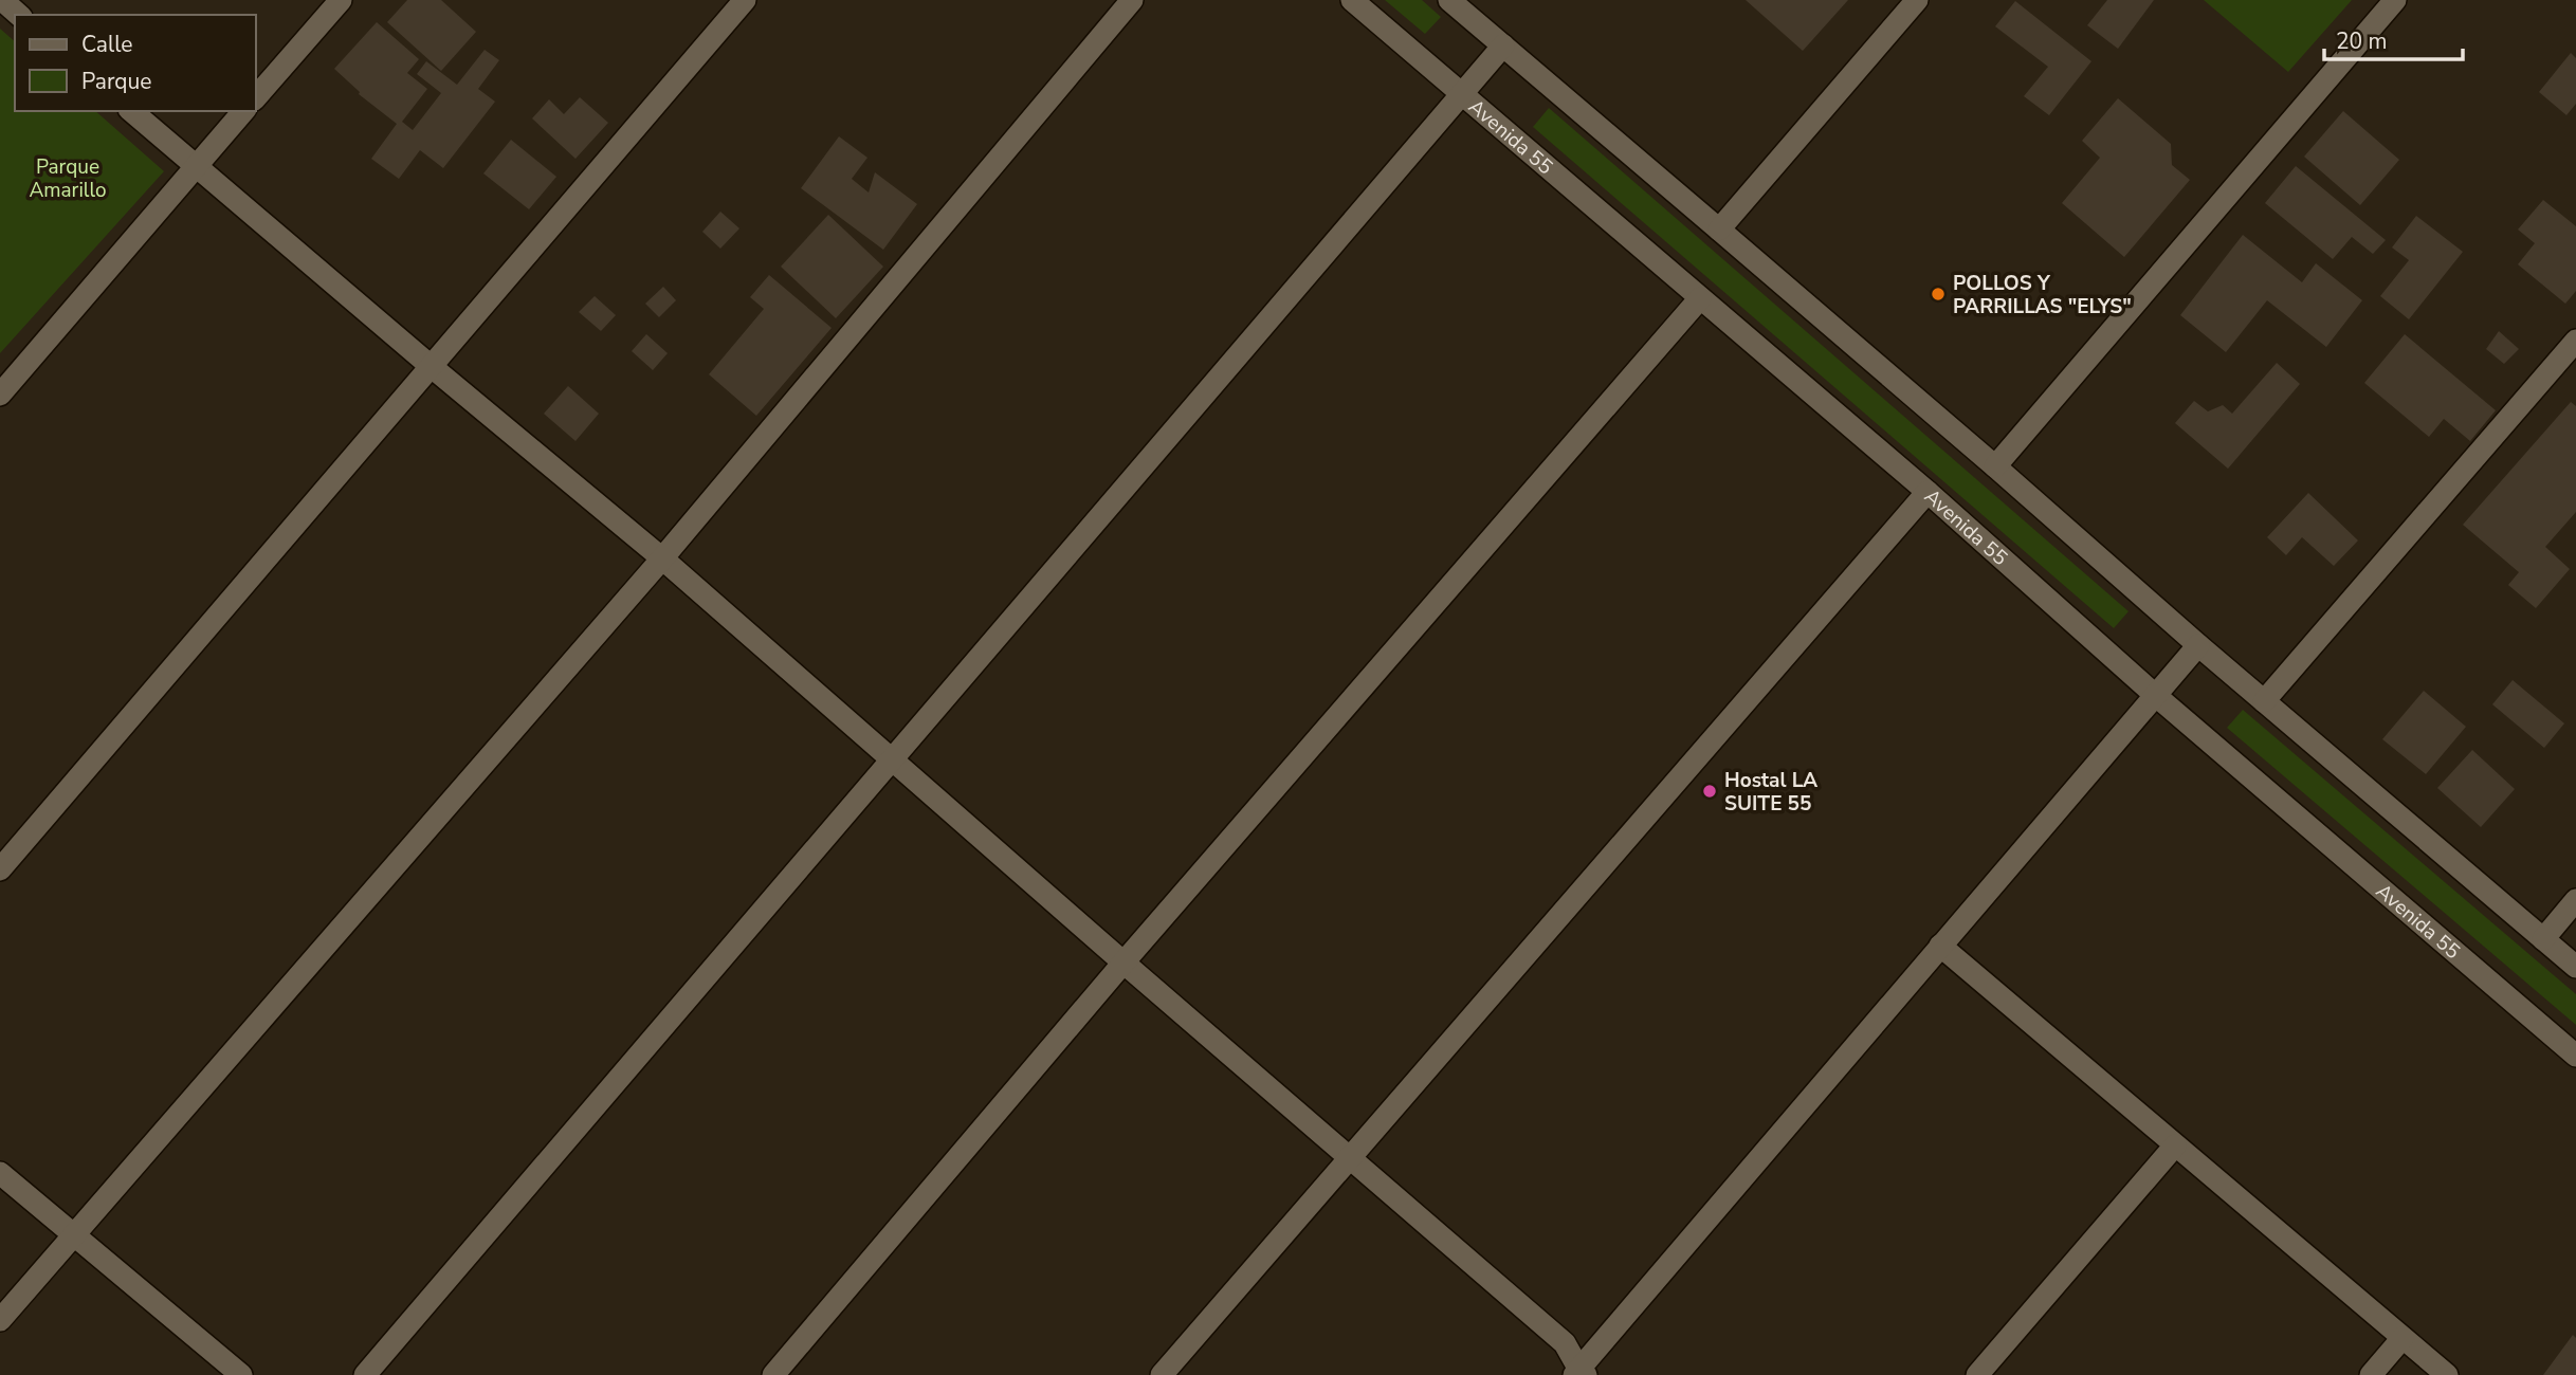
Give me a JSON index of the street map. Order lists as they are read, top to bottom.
{
  "streets": {
    "street": ["Avenida 55"]
  },
  "parks": ["Parque Amarillo"],
  "places": ["POLLOS Y PARRILLAS \"ELYS\"", "Hostal LA SUITE 55"],
  "legend": ["Calle", "Parque"],
  "scale_bar": "20 m"
}
